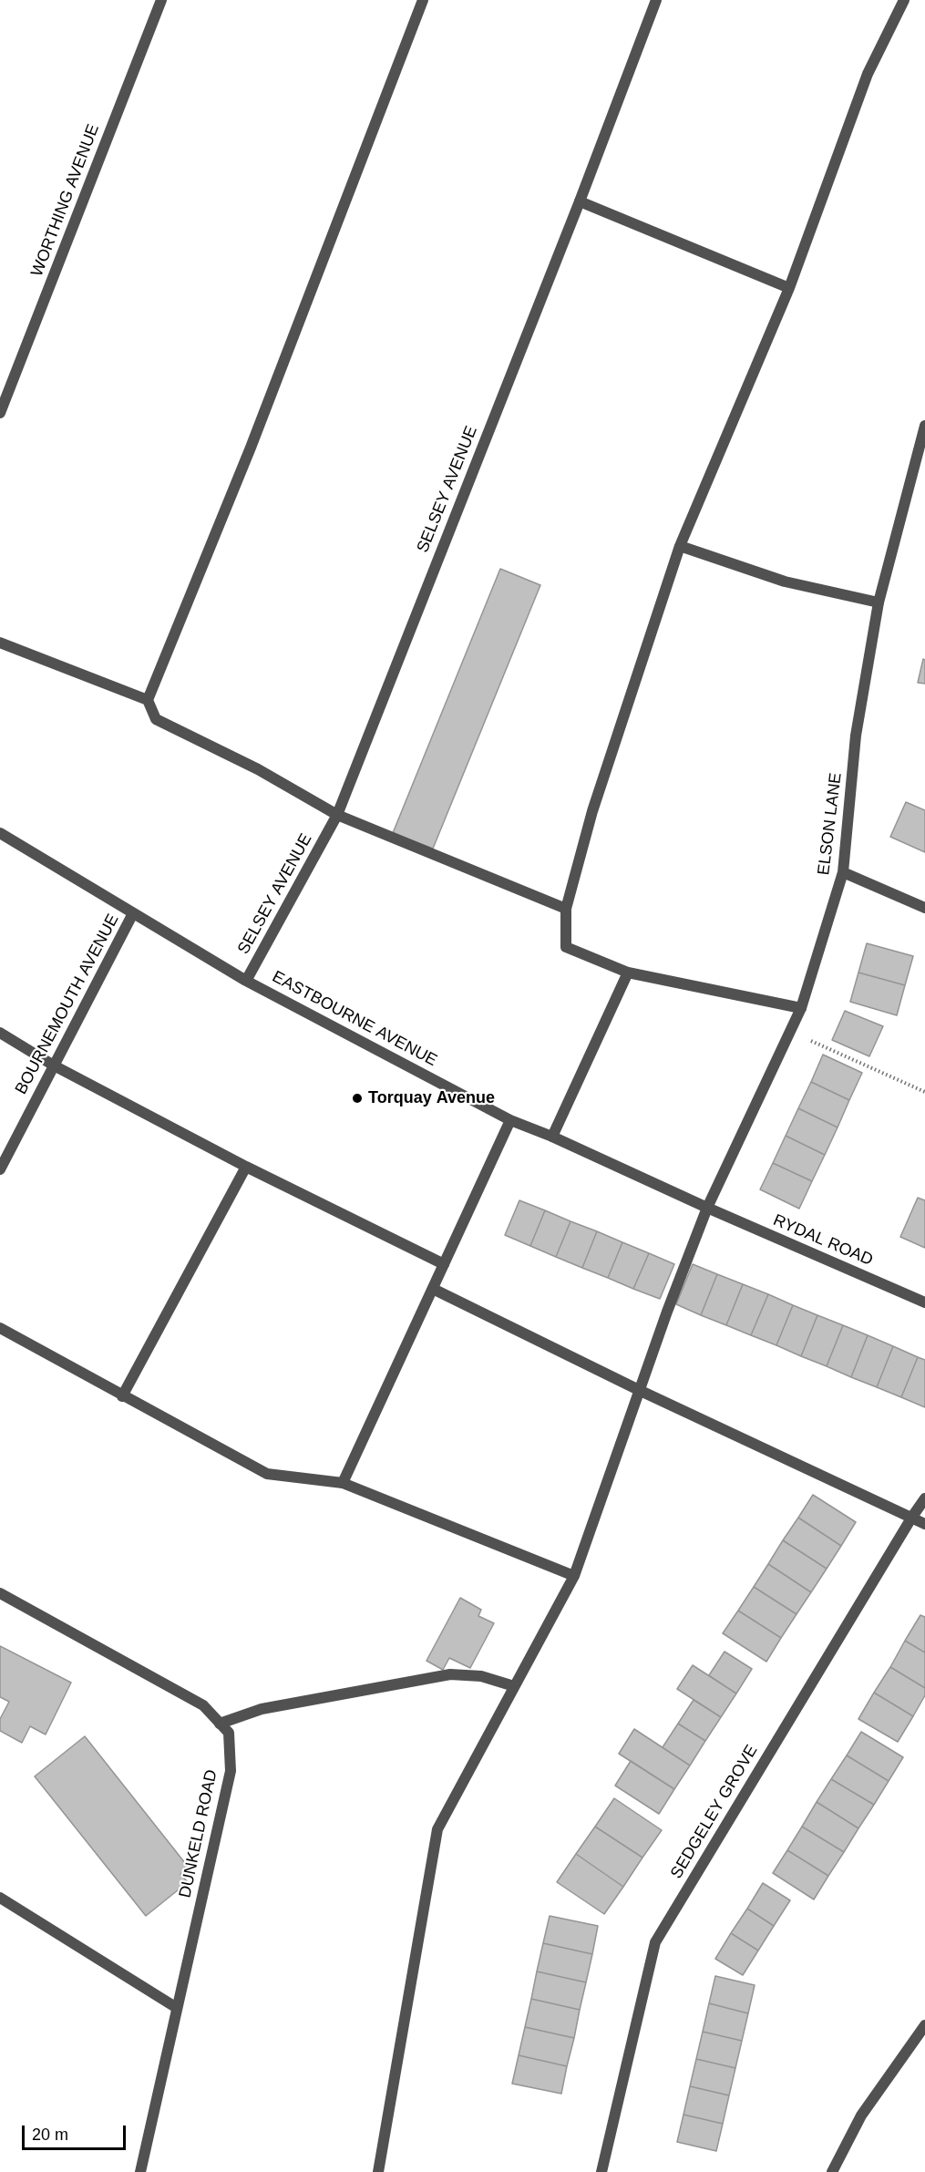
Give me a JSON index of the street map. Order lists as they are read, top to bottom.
{
  "streets": {
    "street": [
      "WORTHING AVENUE",
      "SELSEY AVENUE",
      "ELSON LANE",
      "BOURNEMOUTH AVENUE",
      "EASTBOURNE AVENUE",
      "RYDAL ROAD",
      "SEDGELEY GROVE",
      "DUNKELD ROAD"
    ]
  },
  "crossings": [
    ["SELSEY AVENUE", "EASTBOURNE AVENUE"],
    ["ELSON LANE", "EASTBOURNE AVENUE"],
    ["ELSON LANE", "RYDAL ROAD"],
    ["BOURNEMOUTH AVENUE", "EASTBOURNE AVENUE"],
    ["EASTBOURNE AVENUE", "RYDAL ROAD"]
  ],
  "places": ["Torquay Avenue"],
  "scale_bar": "20 m"
}
